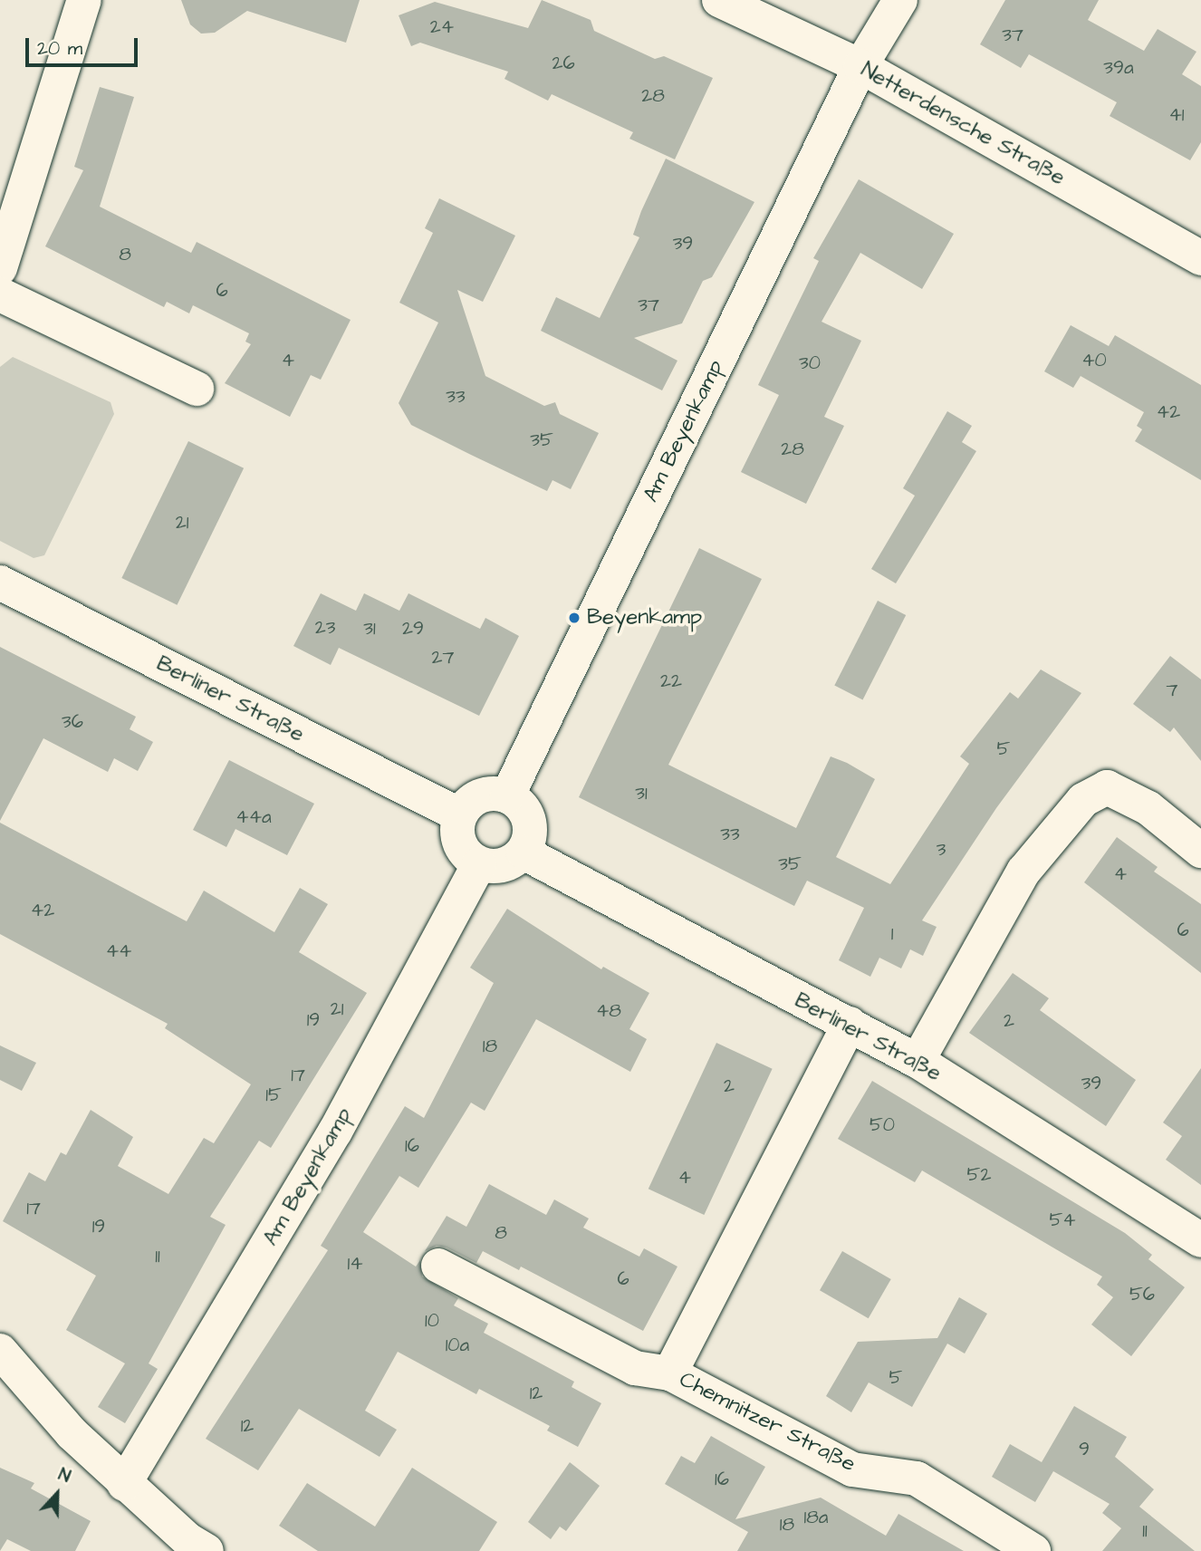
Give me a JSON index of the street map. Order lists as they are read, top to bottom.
{
  "streets": {
    "street": [
      "Netterdensche Straße",
      "Am Beyenkamp",
      "Berliner Straße",
      "Chemnitzer Straße"
    ]
  },
  "crossings": [
    ["Netterdensche Straße", "Am Beyenkamp"],
    ["Am Beyenkamp", "Berliner Straße"],
    ["Berliner Straße", "Chemnitzer Straße"]
  ],
  "places": ["Beyenkamp"],
  "house_numbers": [
    "24",
    "37",
    "26",
    "39a",
    "28",
    "41",
    "39",
    "8",
    "6",
    "37",
    "4",
    "40",
    "30",
    "33",
    "42",
    "35",
    "28",
    "21",
    "23",
    "31",
    "29",
    "27",
    "22",
    "7",
    "36",
    "5",
    "31",
    "44a",
    "33",
    "3",
    "35",
    "4",
    "42",
    "6",
    "1",
    "44",
    "21",
    "48",
    "19",
    "2",
    "18",
    "17",
    "39",
    "2",
    "15",
    "50",
    "16",
    "52",
    "4",
    "17",
    "54",
    "19",
    "8",
    "11",
    "14",
    "6",
    "56",
    "10",
    "10a",
    "5",
    "12",
    "12",
    "9",
    "16",
    "18a",
    "18",
    "11"
  ],
  "scale_bar": "20 m",
  "north": "top"
}
